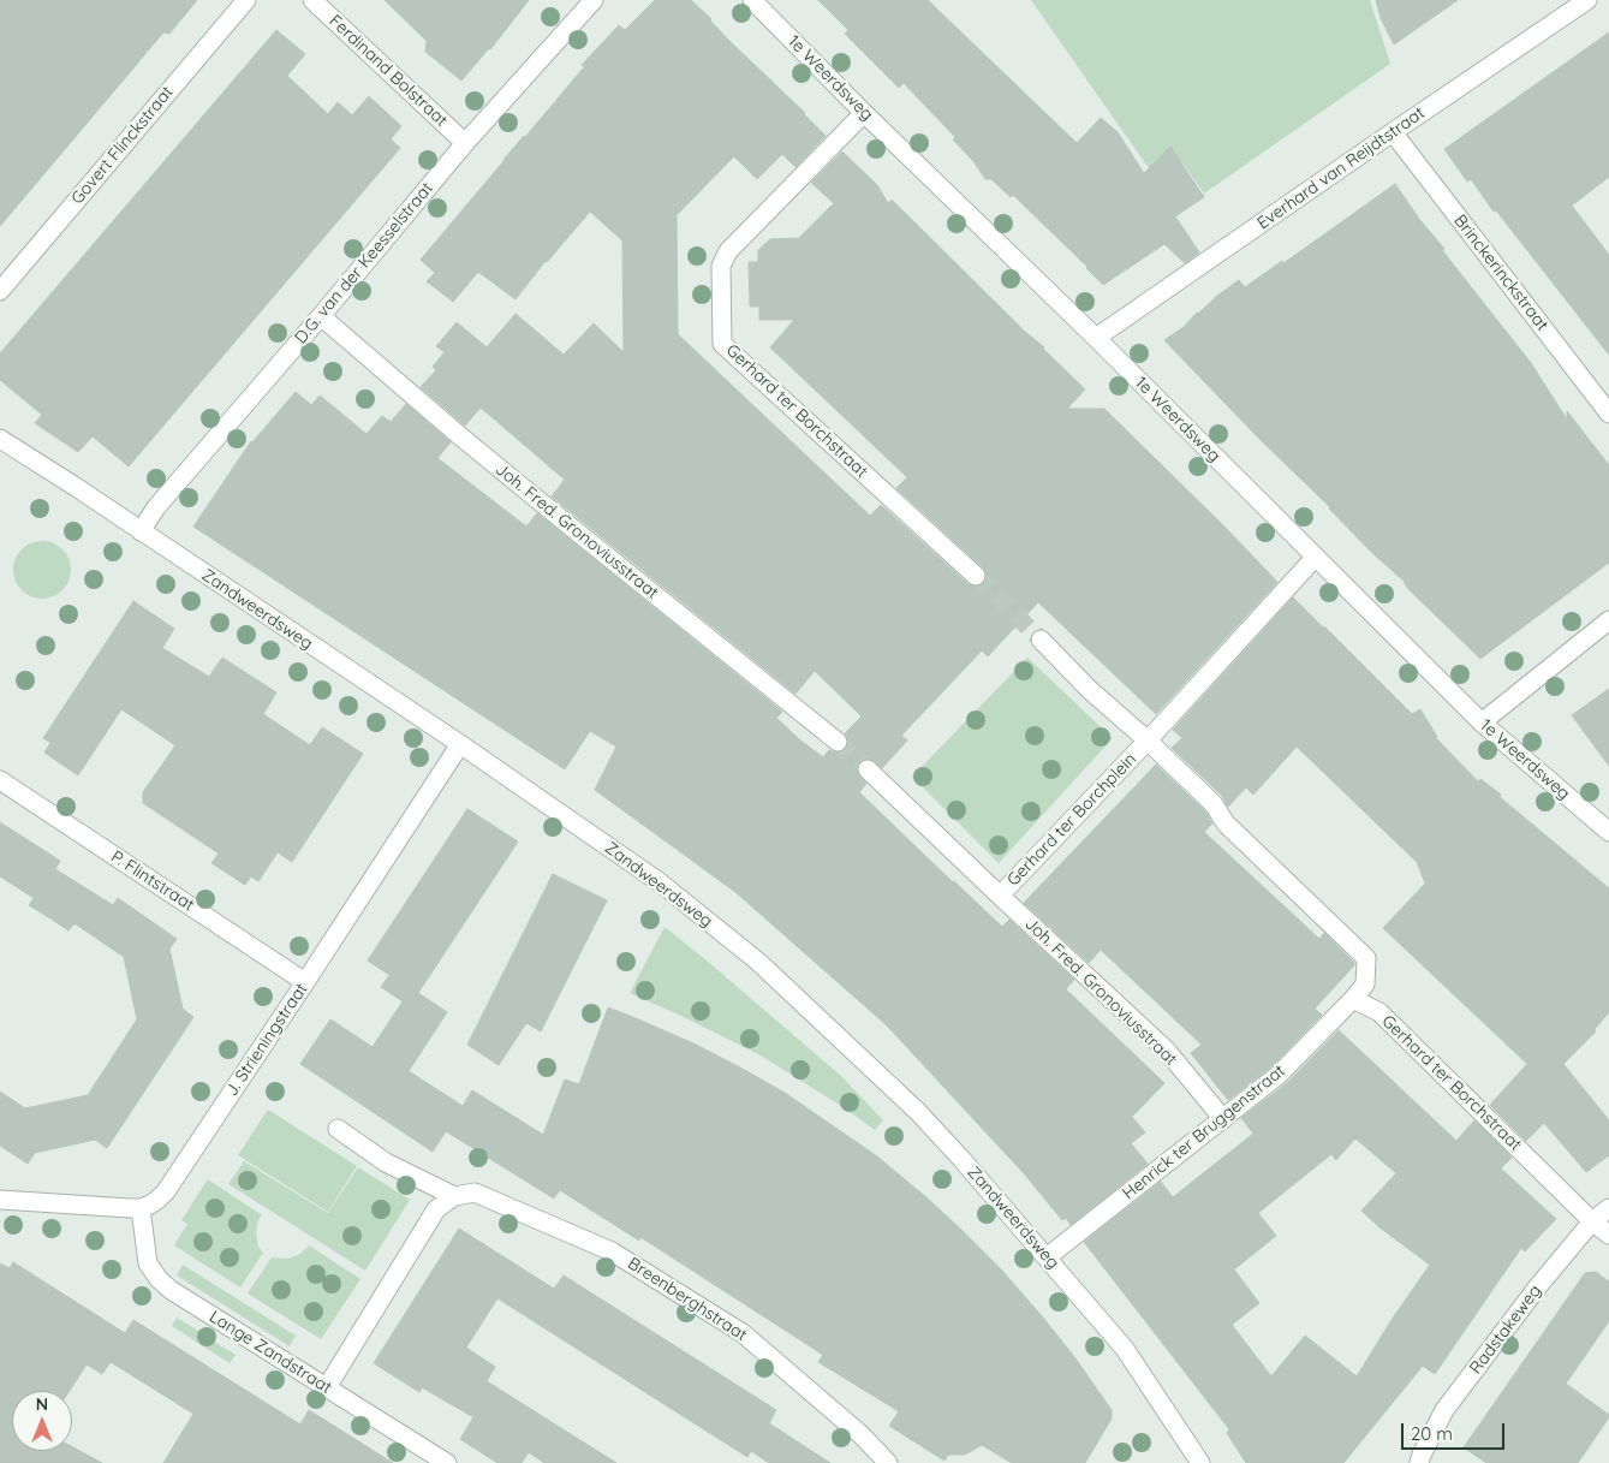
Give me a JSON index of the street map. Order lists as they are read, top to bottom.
{
  "streets": {
    "street": [
      "Ferdinand Bolstraat",
      "1e Weerdsweg",
      "Govert Flinckstraat",
      "Everhard van Reijdtstraat",
      "D.G. van der Keesselstraat",
      "Brinckerinckstraat",
      "Gerhard ter Borchstraat",
      "Joh. Fred. Gronoviusstraat",
      "Zandweerdsweg",
      "Gerhard ter Borchplein",
      "P. Flintstraat",
      "J. Strieningstraat",
      "Henrick ter Bruggenstraat",
      "Breenberghstraat",
      "Radstakeweg",
      "Lange Zandstraat"
    ]
  },
  "crossings": [
    ["Ferdinand Bolstraat", "D.G. van der Keesselstraat"],
    ["1e Weerdsweg", "Everhard van Reijdtstraat"],
    ["1e Weerdsweg", "Gerhard ter Borchstraat"],
    ["Everhard van Reijdtstraat", "Brinckerinckstraat"],
    ["D.G. van der Keesselstraat", "Joh. Fred. Gronoviusstraat"],
    ["D.G. van der Keesselstraat", "Zandweerdsweg"],
    ["Gerhard ter Borchstraat", "Henrick ter Bruggenstraat"],
    ["Gerhard ter Borchstraat", "Radstakeweg"],
    ["Joh. Fred. Gronoviusstraat", "Gerhard ter Borchplein"],
    ["Joh. Fred. Gronoviusstraat", "Henrick ter Bruggenstraat"],
    ["Zandweerdsweg", "J. Strieningstraat"],
    ["Zandweerdsweg", "Henrick ter Bruggenstraat"],
    ["P. Flintstraat", "J. Strieningstraat"],
    ["J. Strieningstraat", "Lange Zandstraat"]
  ],
  "scale_bar": "20 m",
  "north": "top"
}
